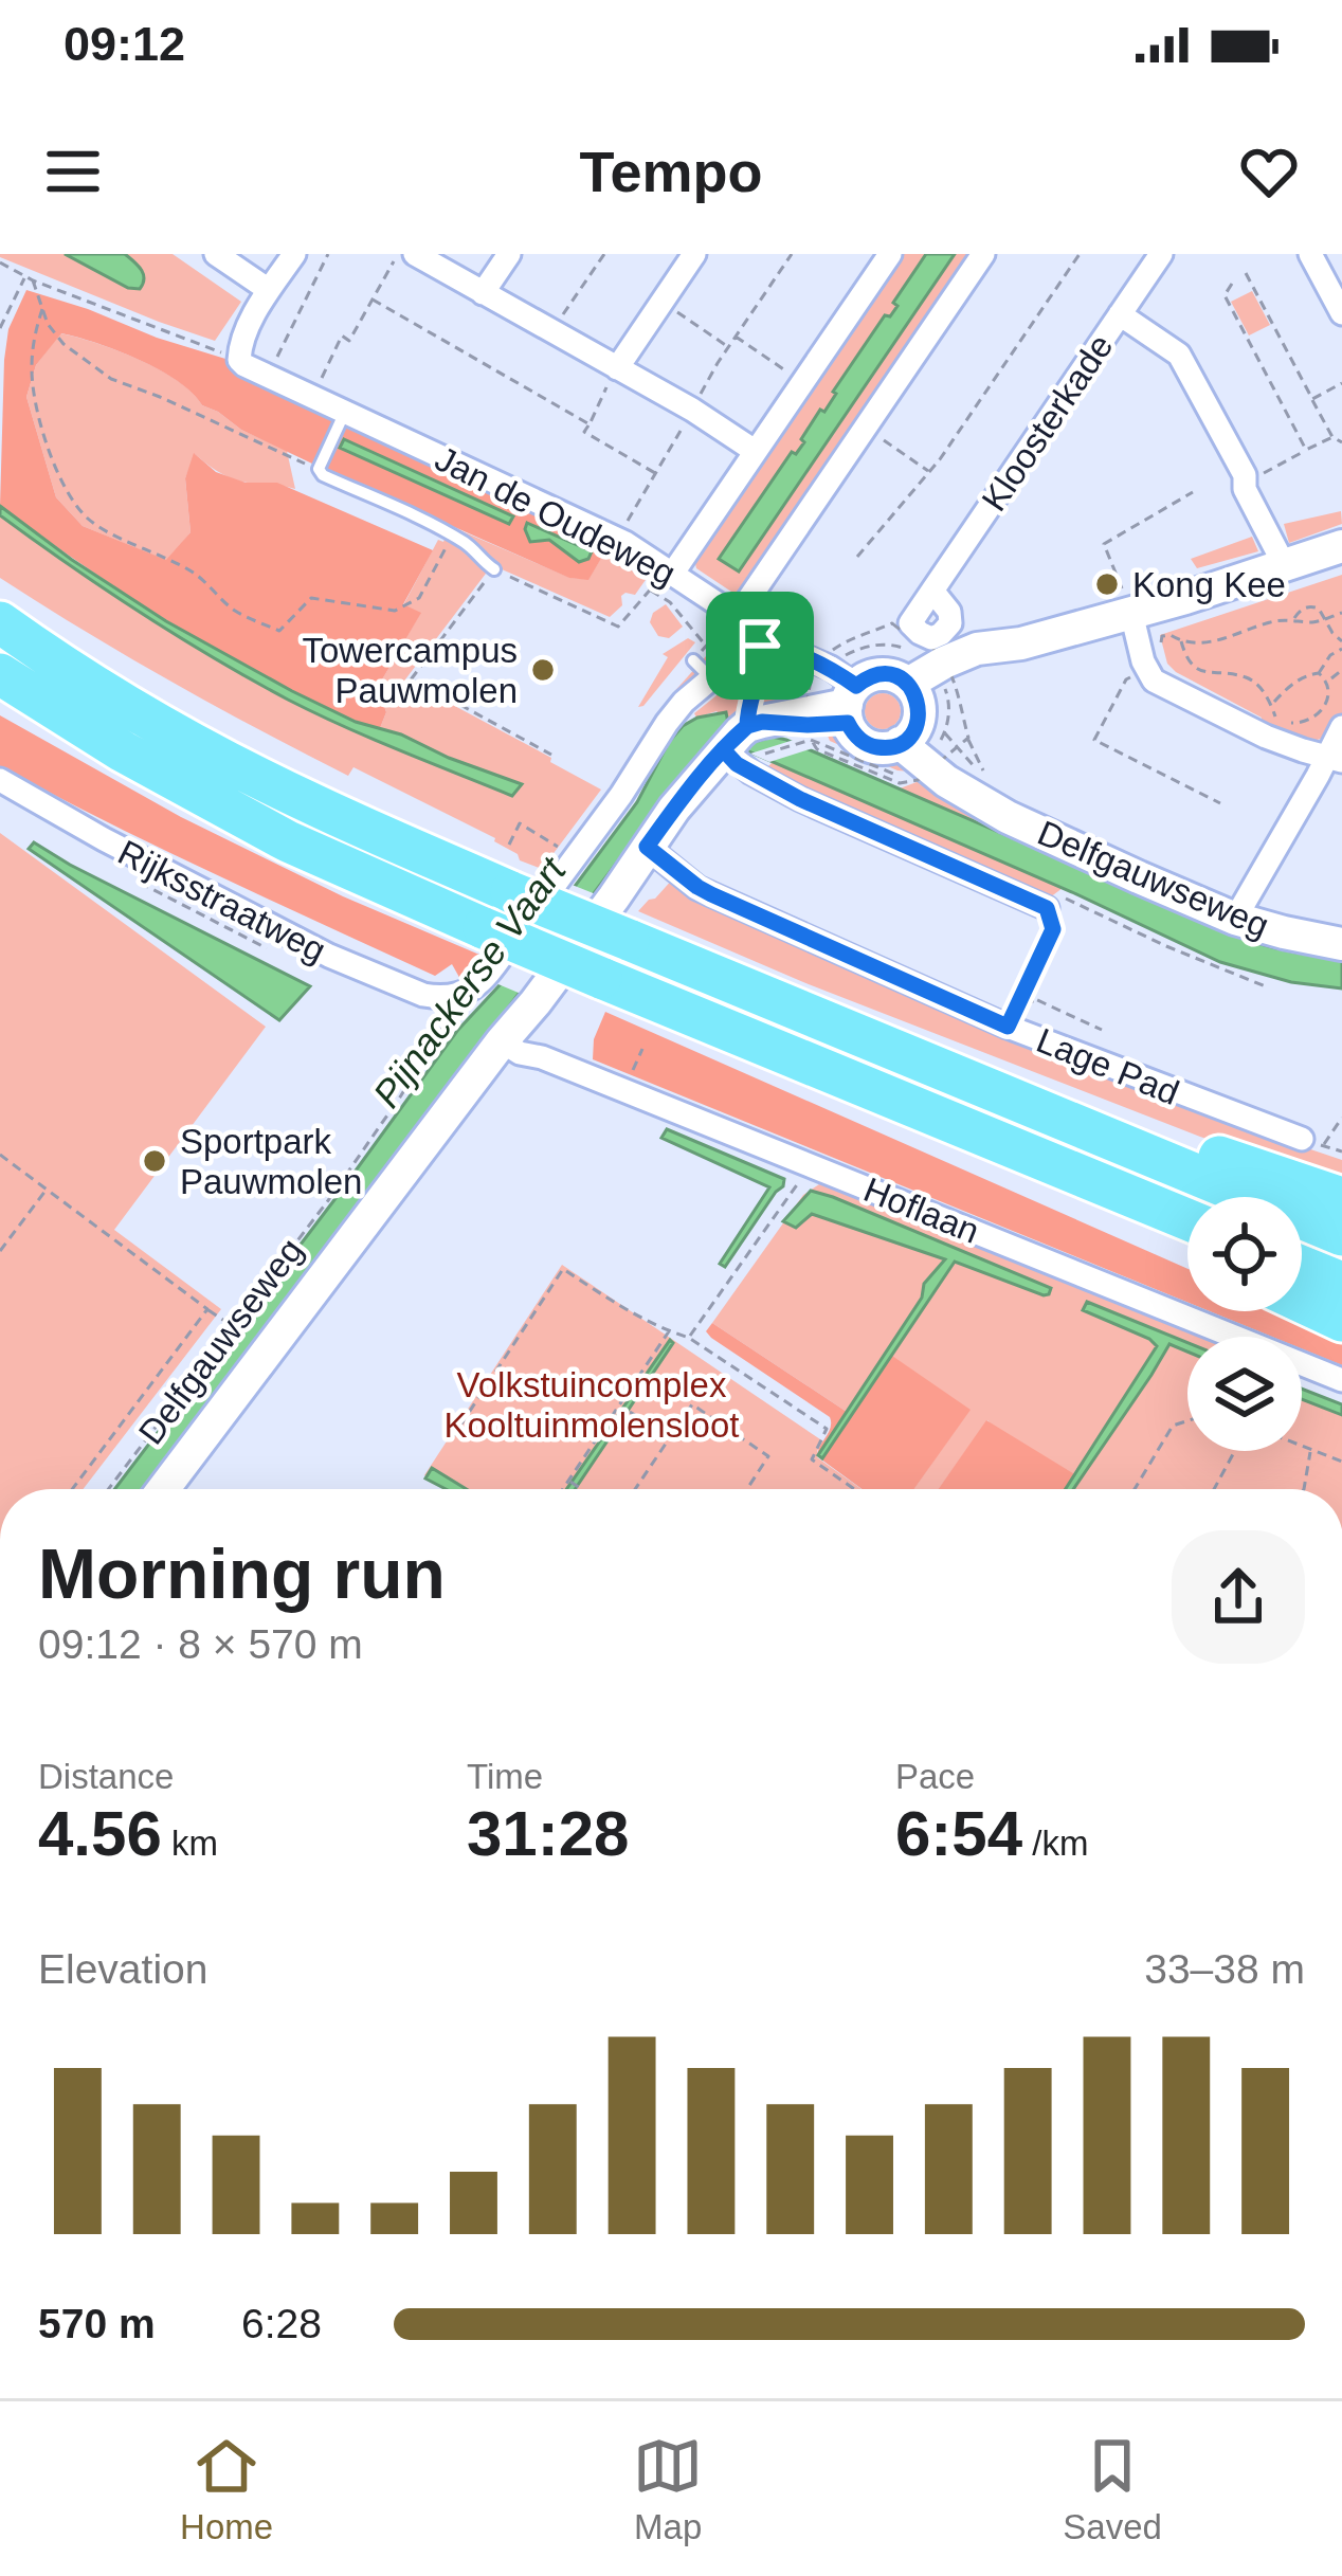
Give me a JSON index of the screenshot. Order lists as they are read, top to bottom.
{
  "streets": {
    "street": [
      "Kloosterkade",
      "Jan de Oudeweg",
      "Delfgauwseweg",
      "Rijksstraatweg",
      "Lage Pad",
      "Hoflaan"
    ]
  },
  "crossings": [
    ["Delfgauwseweg", "Rijksstraatweg"],
    ["Delfgauwseweg", "Lage Pad"],
    ["Delfgauwseweg", "Hoflaan"]
  ],
  "water": ["Pijnackerse Vaart"],
  "parks": ["Volkstuincomplex Kooltuinmolensloot"],
  "places": ["Kong Kee", "Towercampus Pauwmolen", "Sportpark Pauwmolen"],
  "page": {
    "status": "09:12",
    "header": "Tempo",
    "heading": ["Morning run", "09:12 · 8 × 570 m"],
    "stats": [
      ["Distance", "4.56 km"],
      ["Time", "31:28"],
      ["Pace", "6:54 /km"]
    ],
    "chart": ["Elevation", "33–38 m"],
    "list": [
      {
        "name": "570 m",
        "note": "6:28"
      }
    ],
    "tabs": ["Home", "Map", "Saved"]
  }
}
